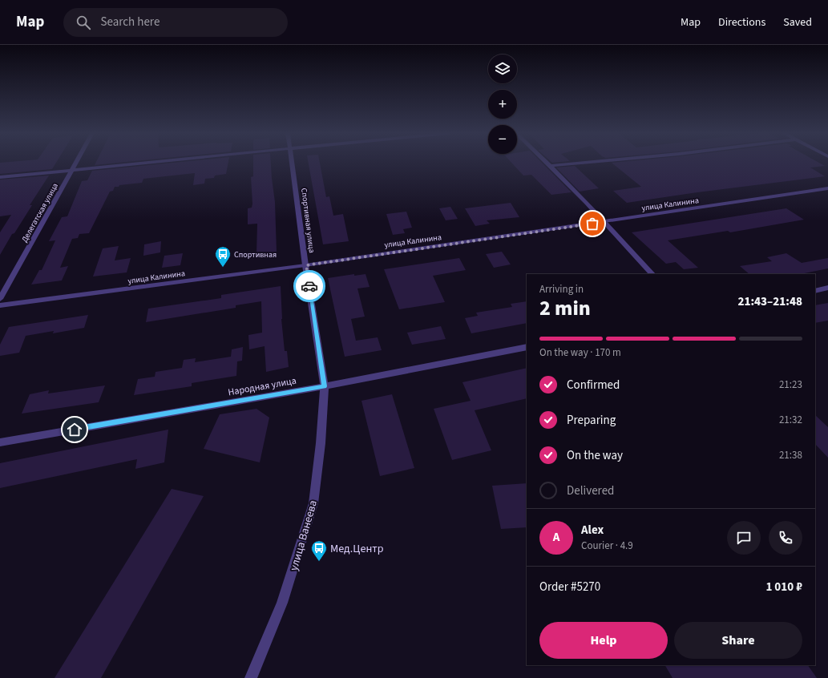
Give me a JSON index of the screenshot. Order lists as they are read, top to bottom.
{
  "streets": {
    "street": [
      "улица Калинина",
      "Делегатская улица",
      "Спортивная улица",
      "Народная улица",
      "улица Ванеева"
    ]
  },
  "crossings": [
    ["улица Калинина", "Спортивная улица"],
    ["Спортивная улица", "Народная улица"],
    ["Спортивная улица", "улица Ванеева"],
    ["Народная улица", "улица Ванеева"]
  ],
  "places": {
    "bus stop": ["Спортивная", "Мед.Центр"]
  },
  "page": {
    "header": "Map",
    "search": "Search here",
    "nav": ["Map", "Directions", "Saved"],
    "map_buttons": ["+", "−"],
    "heading": ["2 min", "Arriving in", "21:43–21:48"],
    "panel": [
      "Alex",
      "Courier · 4.9",
      "Order #5270",
      "1 010 ₽"
    ],
    "bar": "On the way · 170 m",
    "list": [
      ["Confirmed", "21:23"],
      ["Preparing", "21:32"],
      ["On the way", "21:38"],
      "Delivered"
    ],
    "round": "A",
    "buttons": ["Help", "Share"]
  }
}
